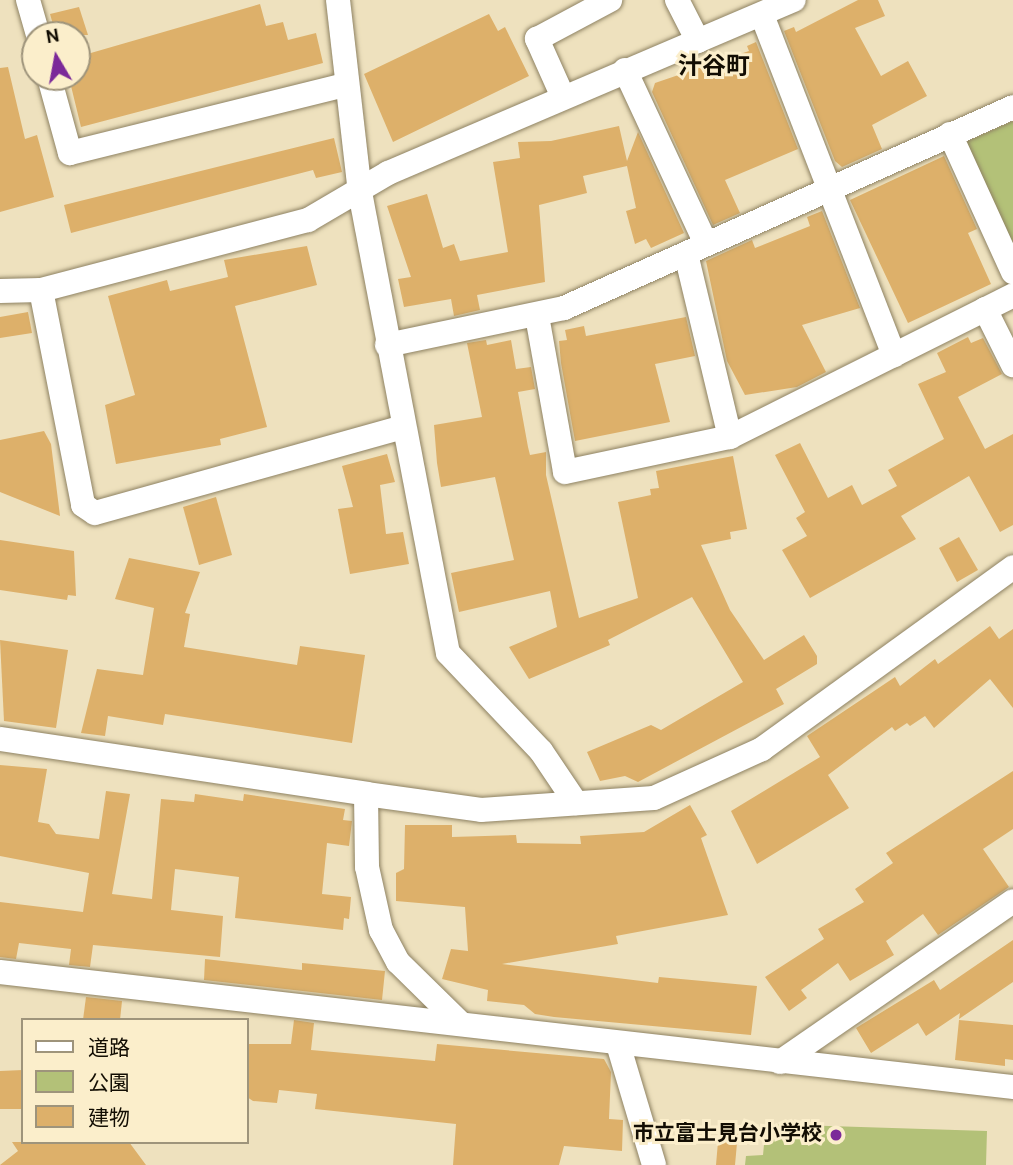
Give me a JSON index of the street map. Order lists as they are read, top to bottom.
{
  "districts": ["汁谷町"],
  "places": ["市立富士見台小学校"],
  "legend": ["道路", "公園", "建物"],
  "north": "top"
}
